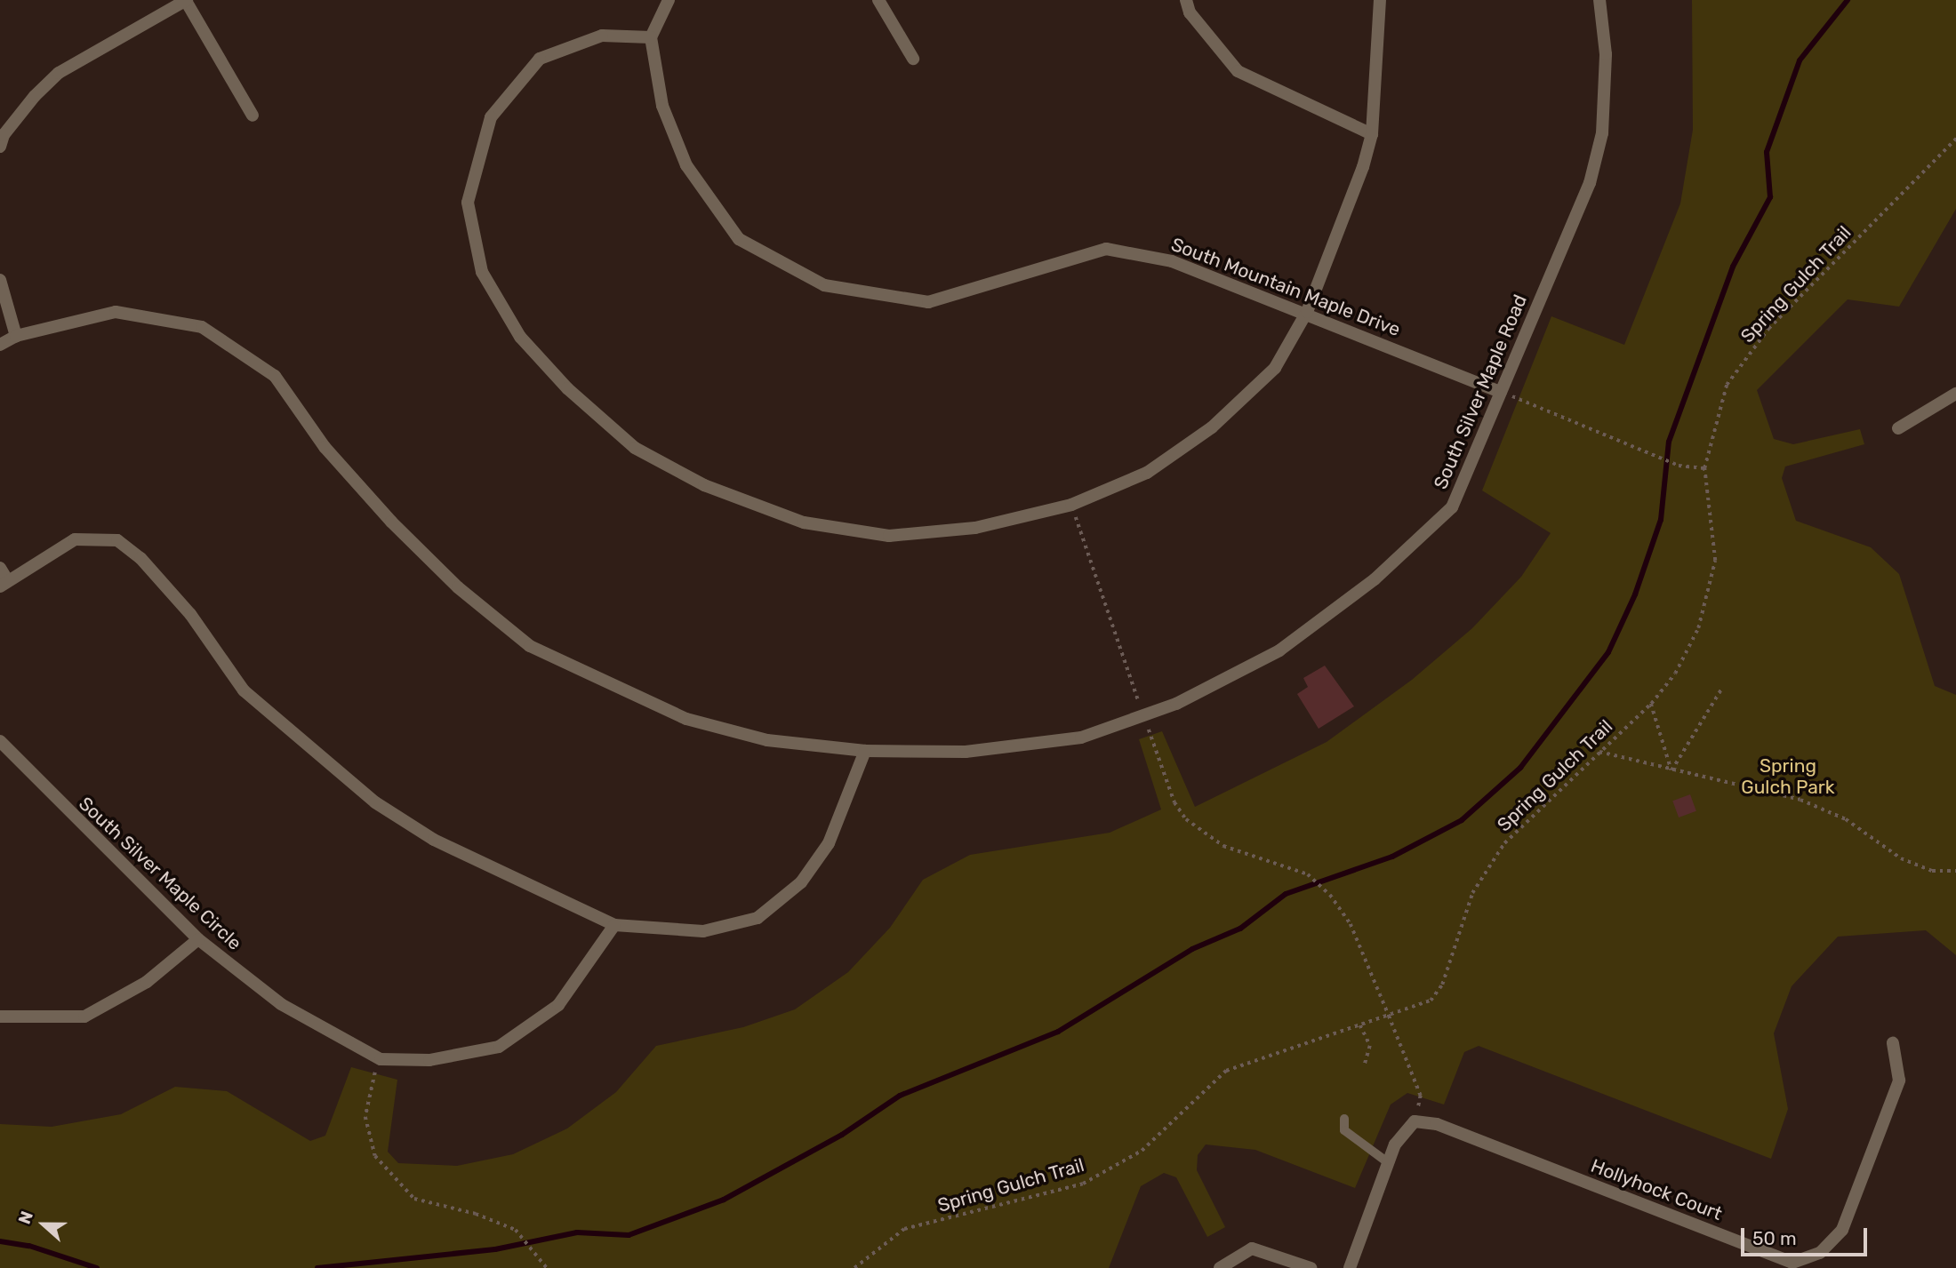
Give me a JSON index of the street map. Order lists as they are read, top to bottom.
{
  "streets": {
    "street": [
      "South Mountain Maple Drive",
      "South Silver Maple Road",
      "South Silver Maple Circle",
      "Hollyhock Court"
    ],
    "path": ["Spring Gulch Trail"]
  },
  "crossings": [
    ["South Mountain Maple Drive", "South Silver Maple Road"]
  ],
  "parks": ["Spring Gulch Park"],
  "scale_bar": "50 m",
  "north": "left"
}
